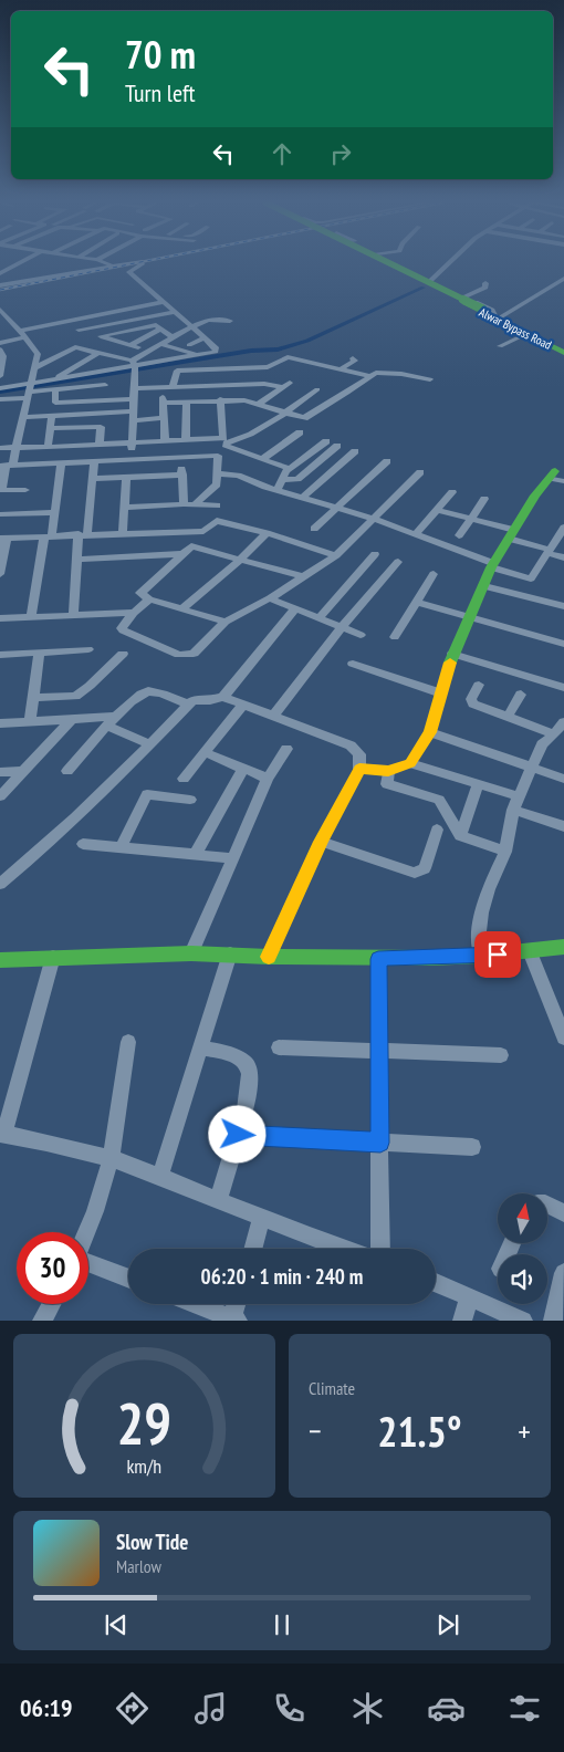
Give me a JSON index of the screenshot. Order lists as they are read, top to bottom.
{
  "streets": {
    "main road": ["Alwar Bypass Road"]
  },
  "north": "top",
  "page": {
    "turn": ["70 m", "Turn left"],
    "limit": "30",
    "trip": "06:20 · 1 min · 240 m",
    "tile": "Climate",
    "heat": ["−", "21.5°", "+"],
    "song": ["Slow Tide", "Marlow"],
    "tabs": "06:19",
    "gauge": ["29", "km/h"]
  }
}
